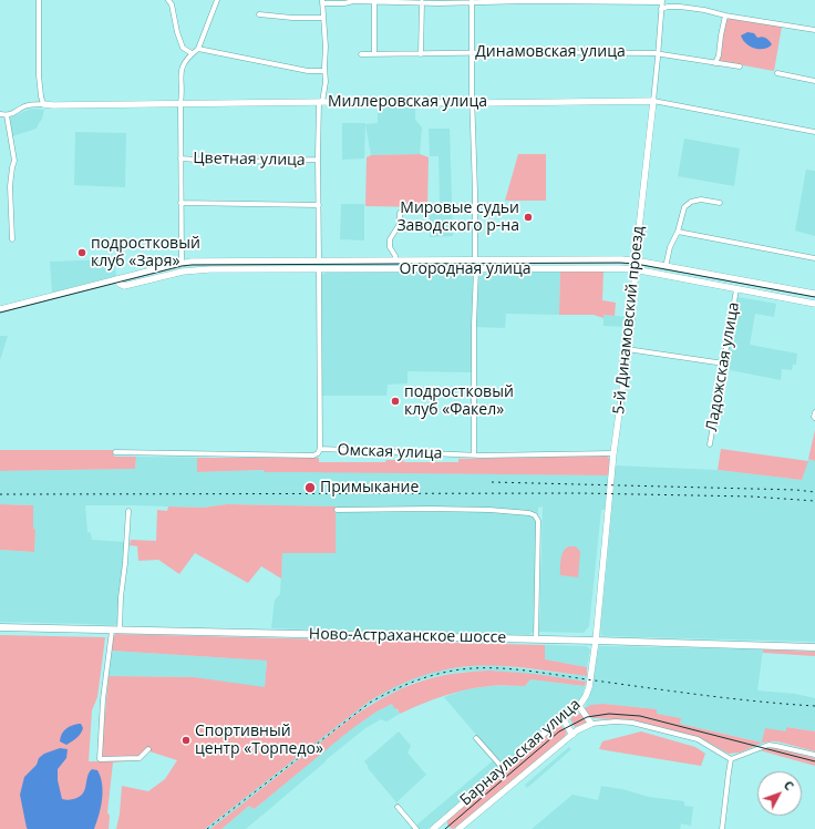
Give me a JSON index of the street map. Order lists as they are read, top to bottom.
{
  "streets": {
    "main road": ["Ново-Астраханское шоссе"],
    "street": [
      "Динамовская улица",
      "Миллеровская улица",
      "Цветная улица",
      "Огородная улица",
      "5-й Динамовский проезд",
      "Ладожская улица",
      "Омская улица",
      "Барнаульская улица"
    ]
  },
  "crossings": [
    ["Динамовская улица", "5-й Динамовский проезд"],
    ["Миллеровская улица", "5-й Динамовский проезд"],
    ["Огородная улица", "5-й Динамовский проезд"],
    ["Огородная улица", "Ладожская улица"],
    ["5-й Динамовский проезд", "Омская улица"],
    ["5-й Динамовский проезд", "Ново-Астраханское шоссе"],
    ["5-й Динамовский проезд", "Барнаульская улица"],
    ["Ново-Астраханское шоссе", "Барнаульская улица"]
  ],
  "places": [
    "Мировые судьи Заводского р-на",
    "подростковый клуб «Заря»",
    "подростковый клуб «Факел»",
    "Примыкание",
    "Спортивный центр «Торпедо»"
  ],
  "north": "top right"
}
